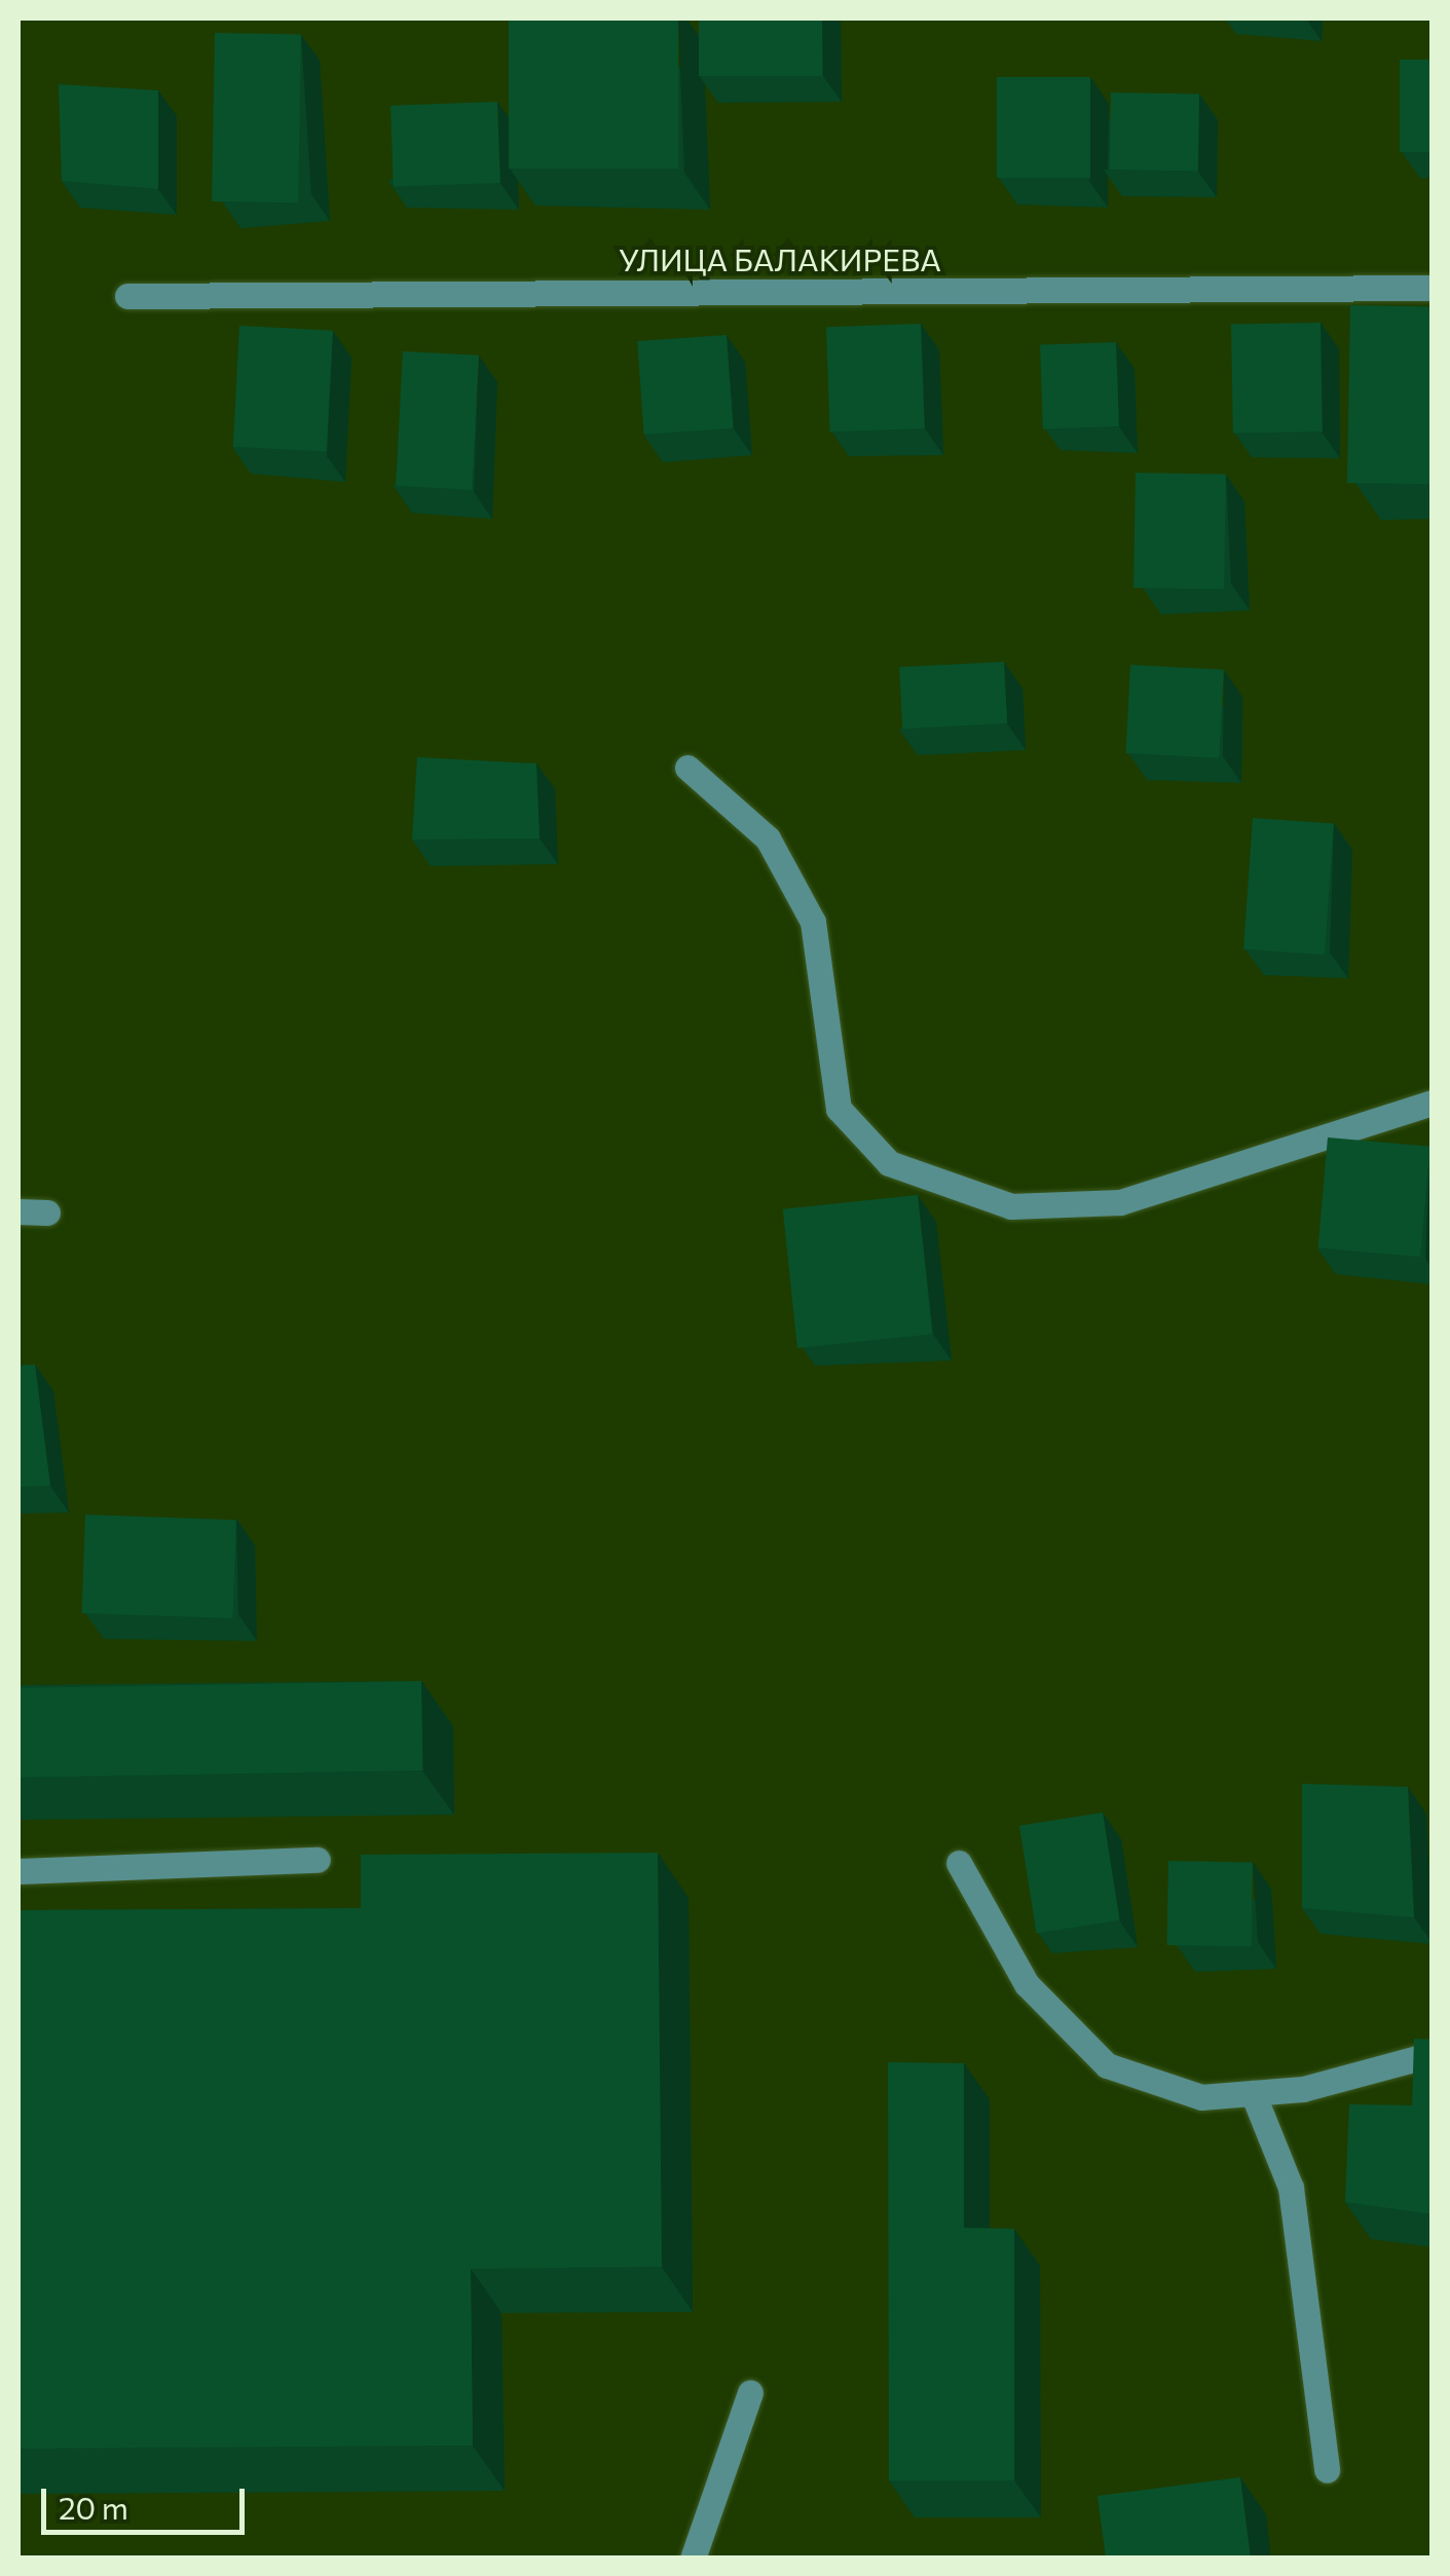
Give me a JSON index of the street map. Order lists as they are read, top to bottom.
{
  "streets": {
    "street": ["УЛИЦА БАЛАКИРЕВА"]
  },
  "scale_bar": "20 m"
}
